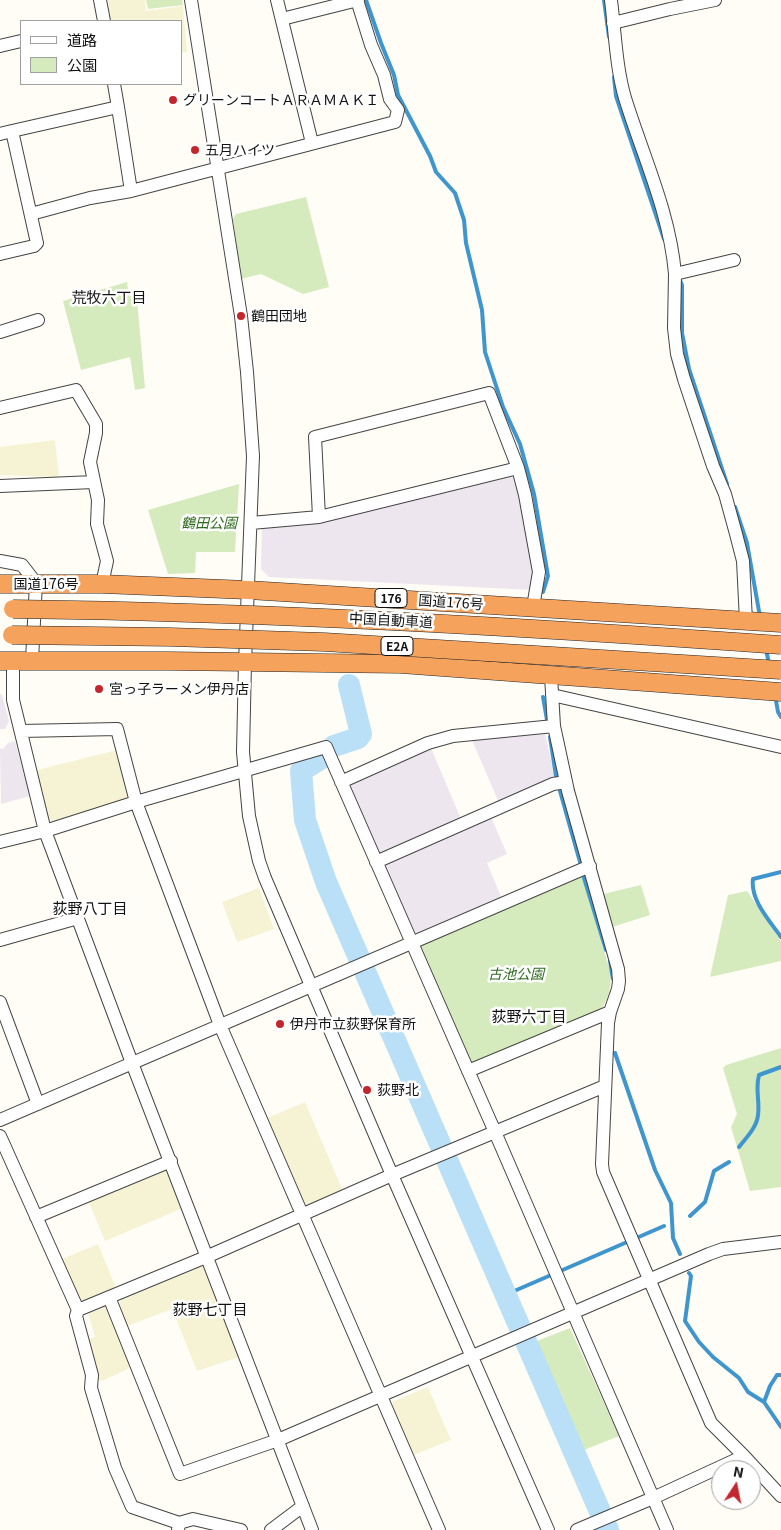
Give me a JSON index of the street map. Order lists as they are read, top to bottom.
{
  "streets": {
    "highway": [
      "国道176号",
      "176",
      "中国自動車道",
      "E2A"
    ]
  },
  "districts": [
    "荒牧六丁目",
    "荻野八丁目",
    "荻野六丁目",
    "荻野七丁目"
  ],
  "parks": ["鶴田公園", "古池公園"],
  "places": [
    "グリーンコートＡＲＡＭＡＫＩ",
    "五月ハイツ",
    "鶴田団地",
    "宮っ子ラーメン伊丹店",
    "伊丹市立荻野保育所",
    "荻野北"
  ],
  "legend": ["道路", "公園"],
  "north": "top"
}
